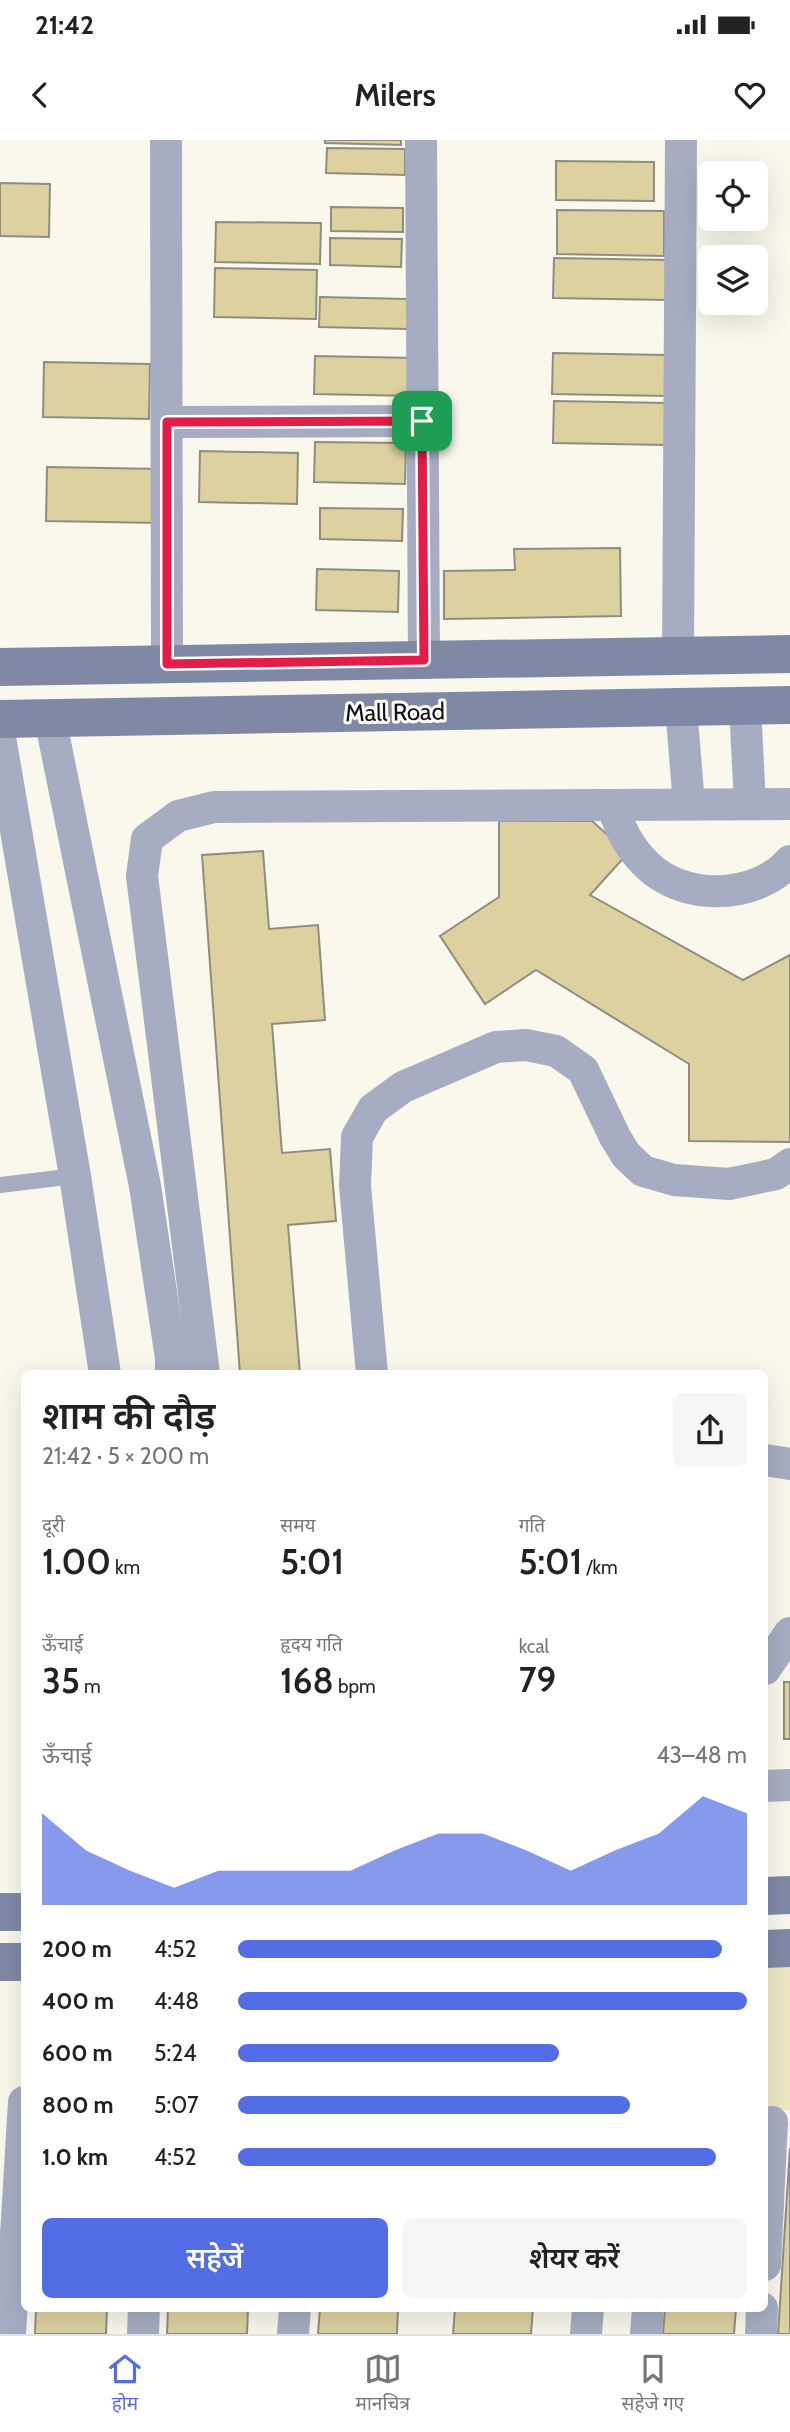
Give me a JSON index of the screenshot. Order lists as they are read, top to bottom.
{
  "streets": {
    "street": ["Mall Road"]
  },
  "page": {
    "status": "21:42",
    "header": "Milers",
    "heading": ["शाम की दौड़", "21:42 · 5 × 200 m"],
    "stats": [
      ["दूरी", "1.00 km"],
      ["समय", "5:01"],
      ["गति", "5:01 /km"],
      ["ऊँचाई", "35 m"],
      ["हृदय गति", "168 bpm"],
      ["kcal", "79"]
    ],
    "chart": ["ऊँचाई", "43–48 m"],
    "list": [
      {
        "name": "200 m",
        "note": "4:52"
      },
      {
        "name": "400 m",
        "note": "4:48"
      },
      {
        "name": "600 m",
        "note": "5:24"
      },
      {
        "name": "800 m",
        "note": "5:07"
      },
      {
        "name": "1.0 km",
        "note": "4:52"
      }
    ],
    "buttons": ["सहेजें", "शेयर करें"],
    "tabs": ["होम", "मानचित्र", "सहेजे गए"]
  }
}
